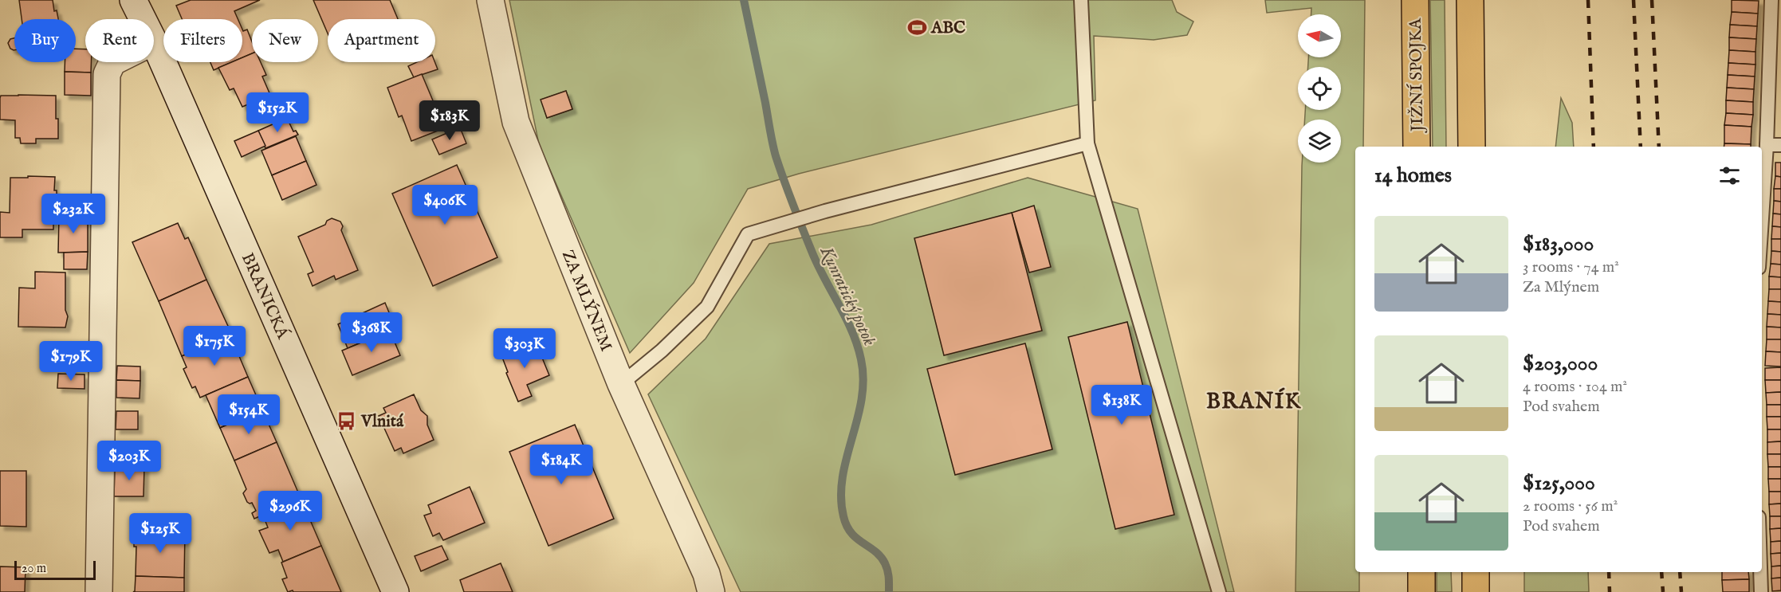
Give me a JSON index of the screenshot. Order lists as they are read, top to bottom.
{
  "streets": {
    "highway": ["JIŽNÍ SPOJKA"],
    "street": ["BRANICKÁ", "ZA MLÝNEM"]
  },
  "districts": ["BRANÍK"],
  "water": ["Kunratický potok"],
  "places": {
    "sports": ["ABC"],
    "bus stop": ["Vlnitá"]
  },
  "scale_bar": "20 m",
  "north": "left",
  "page": {
    "chip": [
      "Buy",
      "Rent",
      "Filters",
      "New",
      "Apartment"
    ],
    "price": [
      "$152K",
      "$183K",
      "$406K",
      "$232K",
      "$368K",
      "$175K",
      "$303K",
      "$179K",
      "$138K",
      "$154K",
      "$203K",
      "$184K",
      "$296K",
      "$125K"
    ],
    "heading": "14 homes",
    "list": [
      {
        "name": "$183,000",
        "note": "3 rooms · 74 m² · Za Mlýnem"
      },
      {
        "name": "$203,000",
        "note": "4 rooms · 104 m² · Pod svahem"
      },
      {
        "name": "$125,000",
        "note": "2 rooms · 56 m² · Pod svahem"
      }
    ],
    "scale": "20 m"
  }
}
